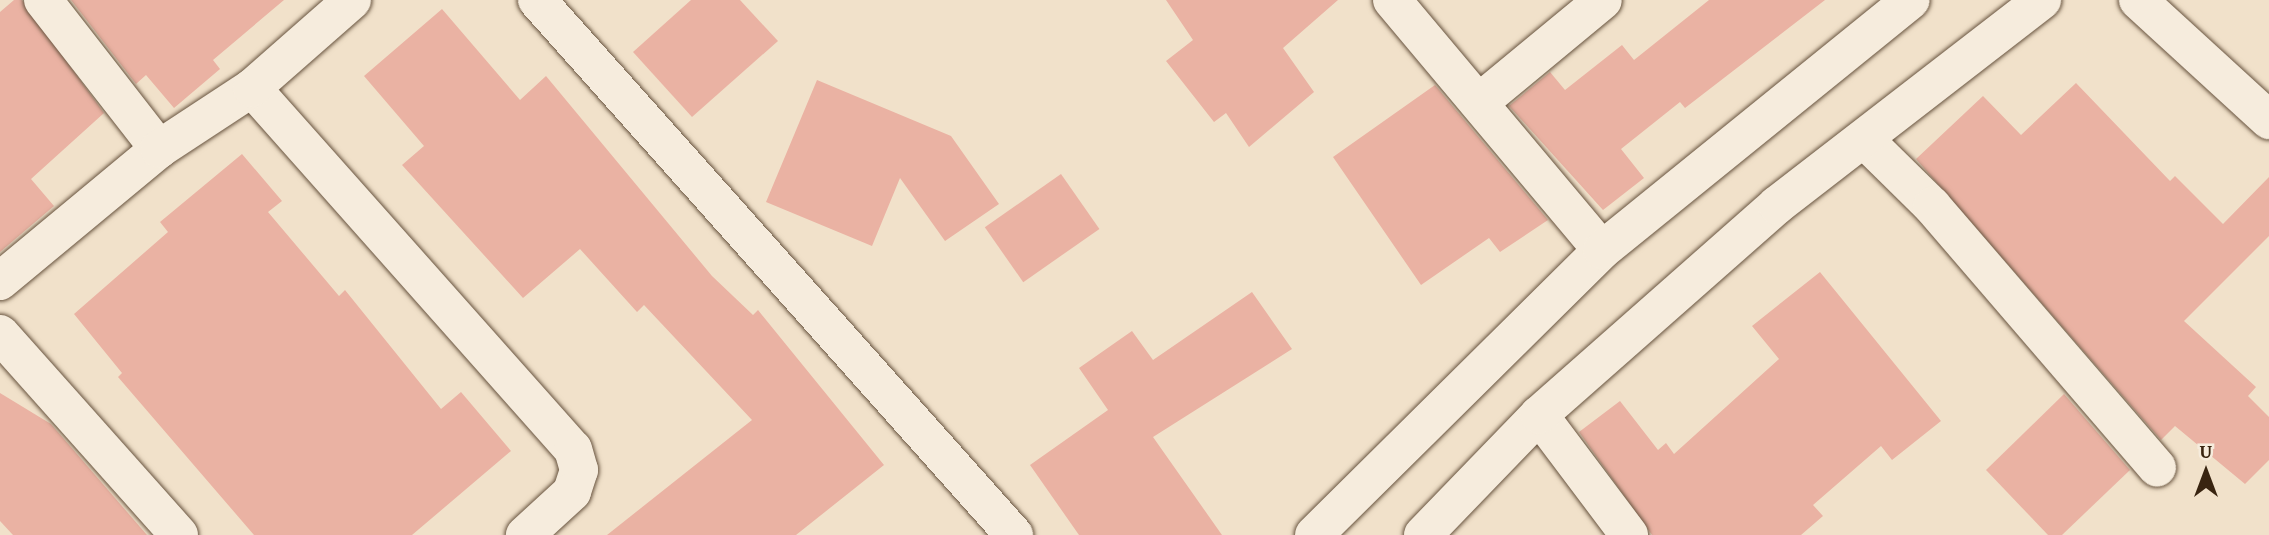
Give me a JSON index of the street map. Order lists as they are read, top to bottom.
{
  "north": "top"
}
